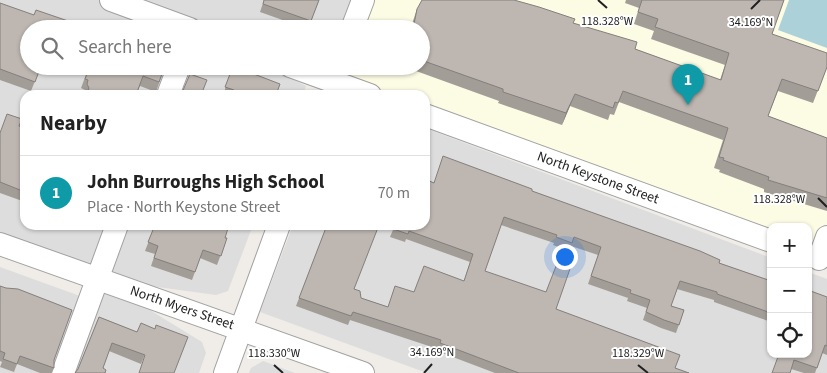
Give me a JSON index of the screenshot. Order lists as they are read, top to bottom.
{
  "streets": {
    "street": ["North Keystone Street", "North Myers Street"]
  },
  "page": {
    "search": "Search here",
    "pins": "1",
    "heading": "Nearby",
    "list": [
      {
        "mark": "1",
        "name": "John Burroughs High School",
        "note": "Place · North Keystone Street",
        "value": "70 m"
      }
    ],
    "map_buttons": ["+", "−"]
  },
  "coordinates": [
    "118.328°W",
    "34.169°N",
    "118.330°W",
    "118.329°W"
  ]
}
